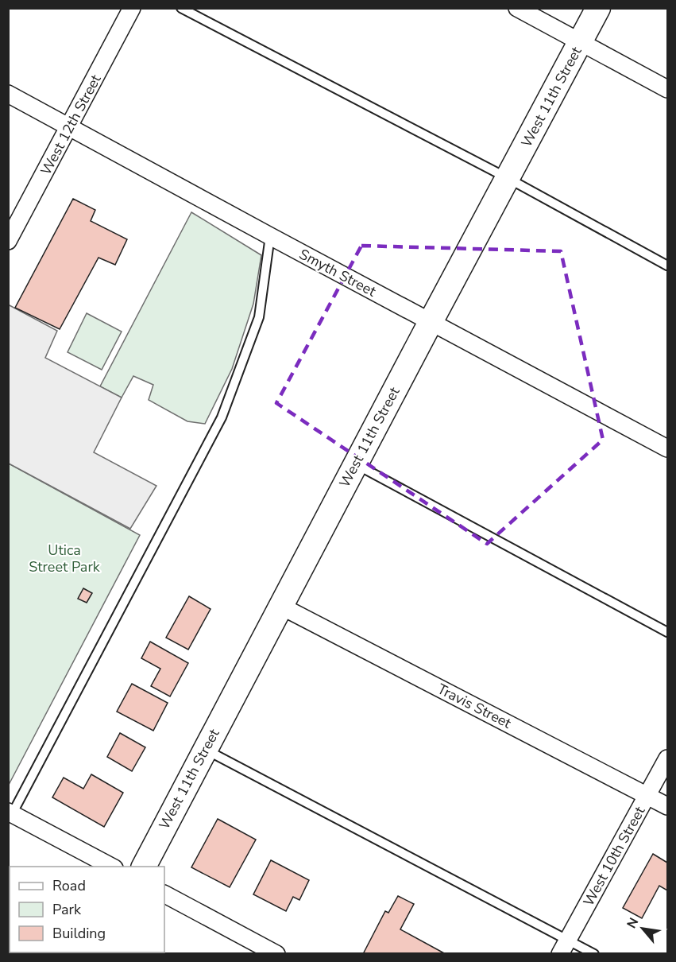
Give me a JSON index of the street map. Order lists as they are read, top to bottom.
{
  "streets": {
    "main road": ["West 11th Street"],
    "street": [
      "West 12th Street",
      "Smyth Street",
      "Travis Street",
      "West 10th Street"
    ]
  },
  "crossings": [
    ["West 11th Street", "Smyth Street"],
    ["West 11th Street", "Travis Street"],
    ["West 12th Street", "Smyth Street"],
    ["Travis Street", "West 10th Street"]
  ],
  "parks": ["Utica Street Park"],
  "legend": ["Road", "Park", "Building"],
  "north": "top left"
}
